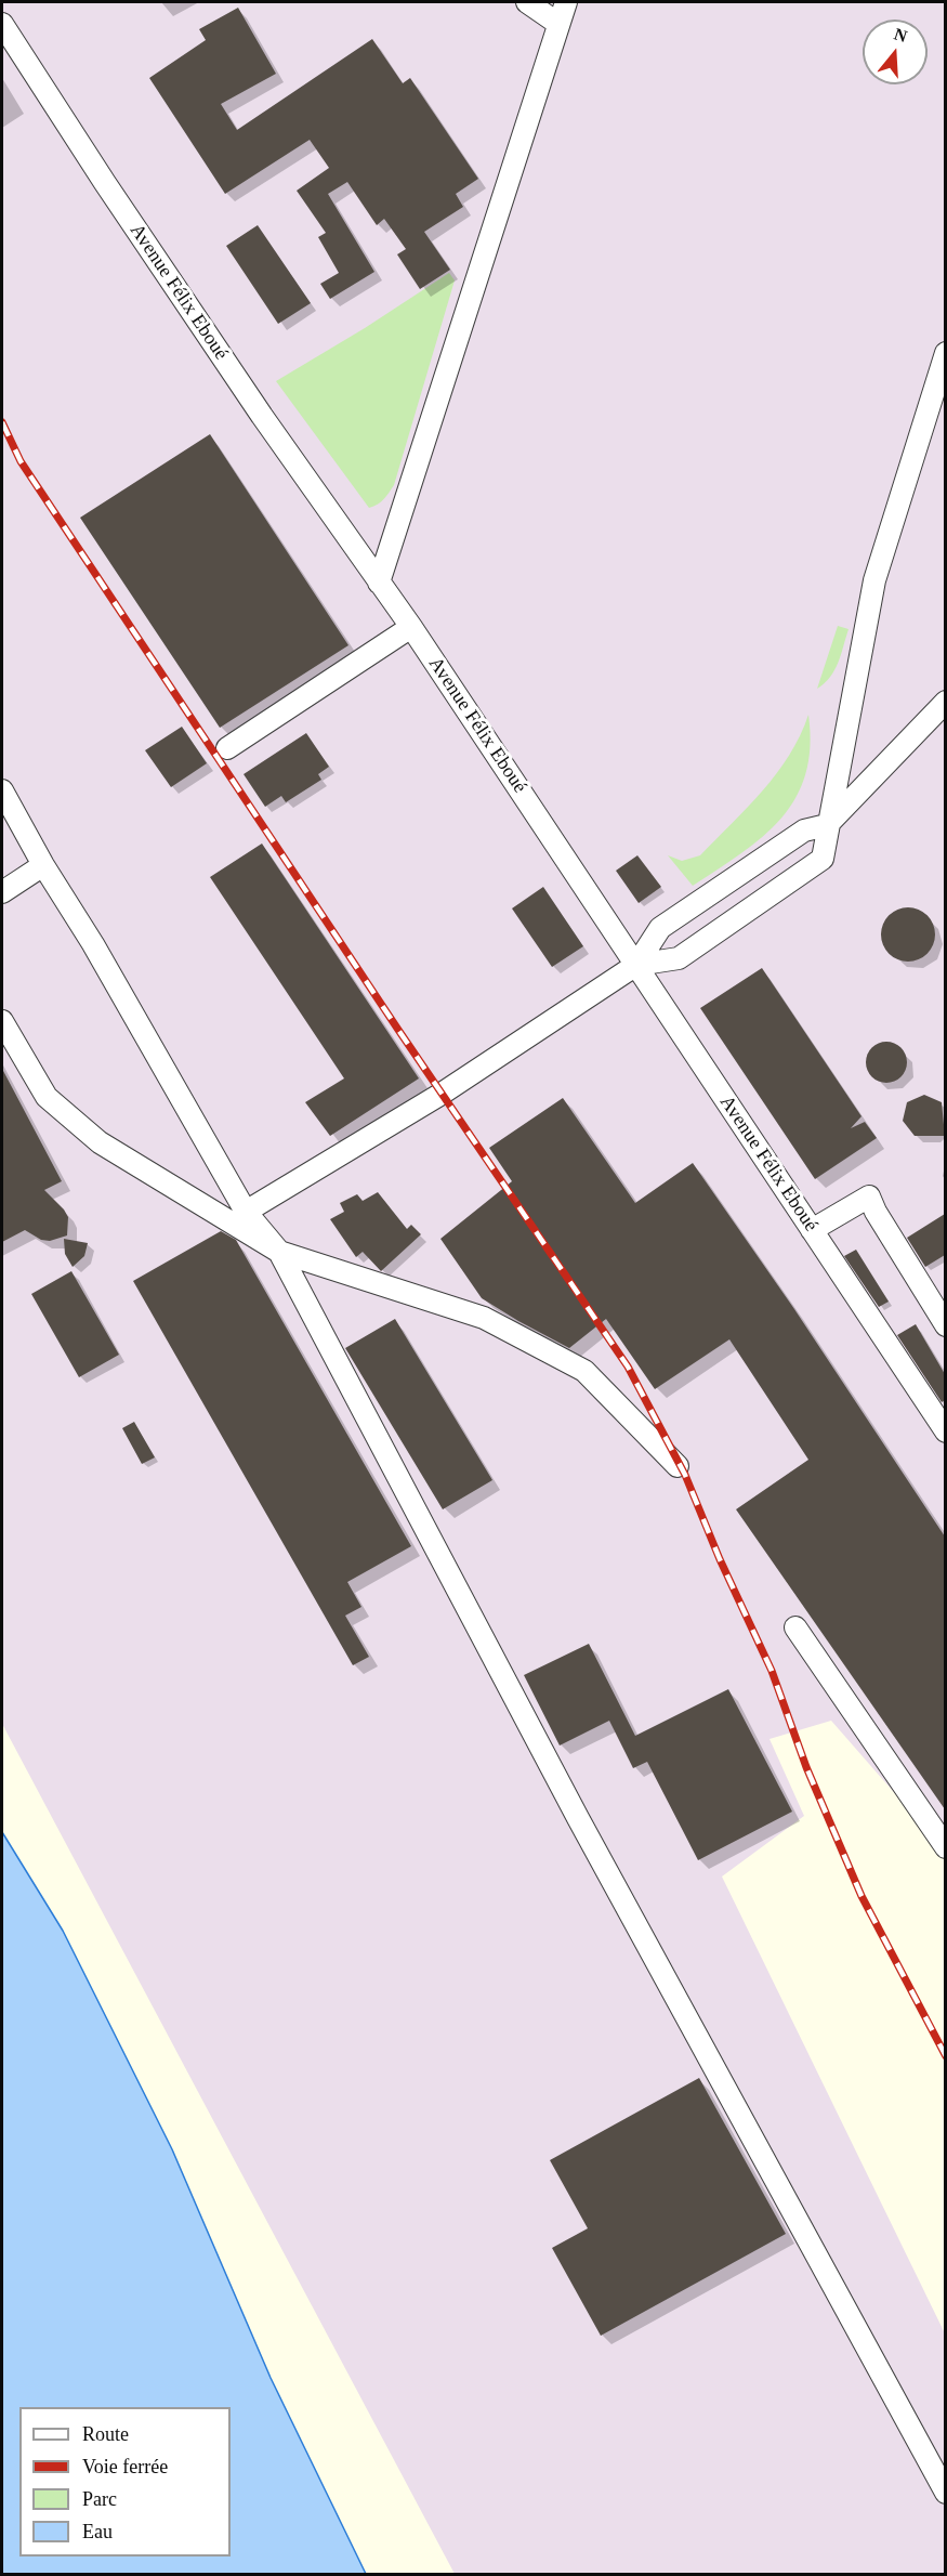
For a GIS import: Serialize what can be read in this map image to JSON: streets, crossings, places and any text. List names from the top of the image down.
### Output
{
  "streets": {
    "street": ["Avenue Félix Eboué"]
  },
  "legend": [
    "Route",
    "Voie ferrée",
    "Parc",
    "Eau"
  ],
  "north": "top"
}
